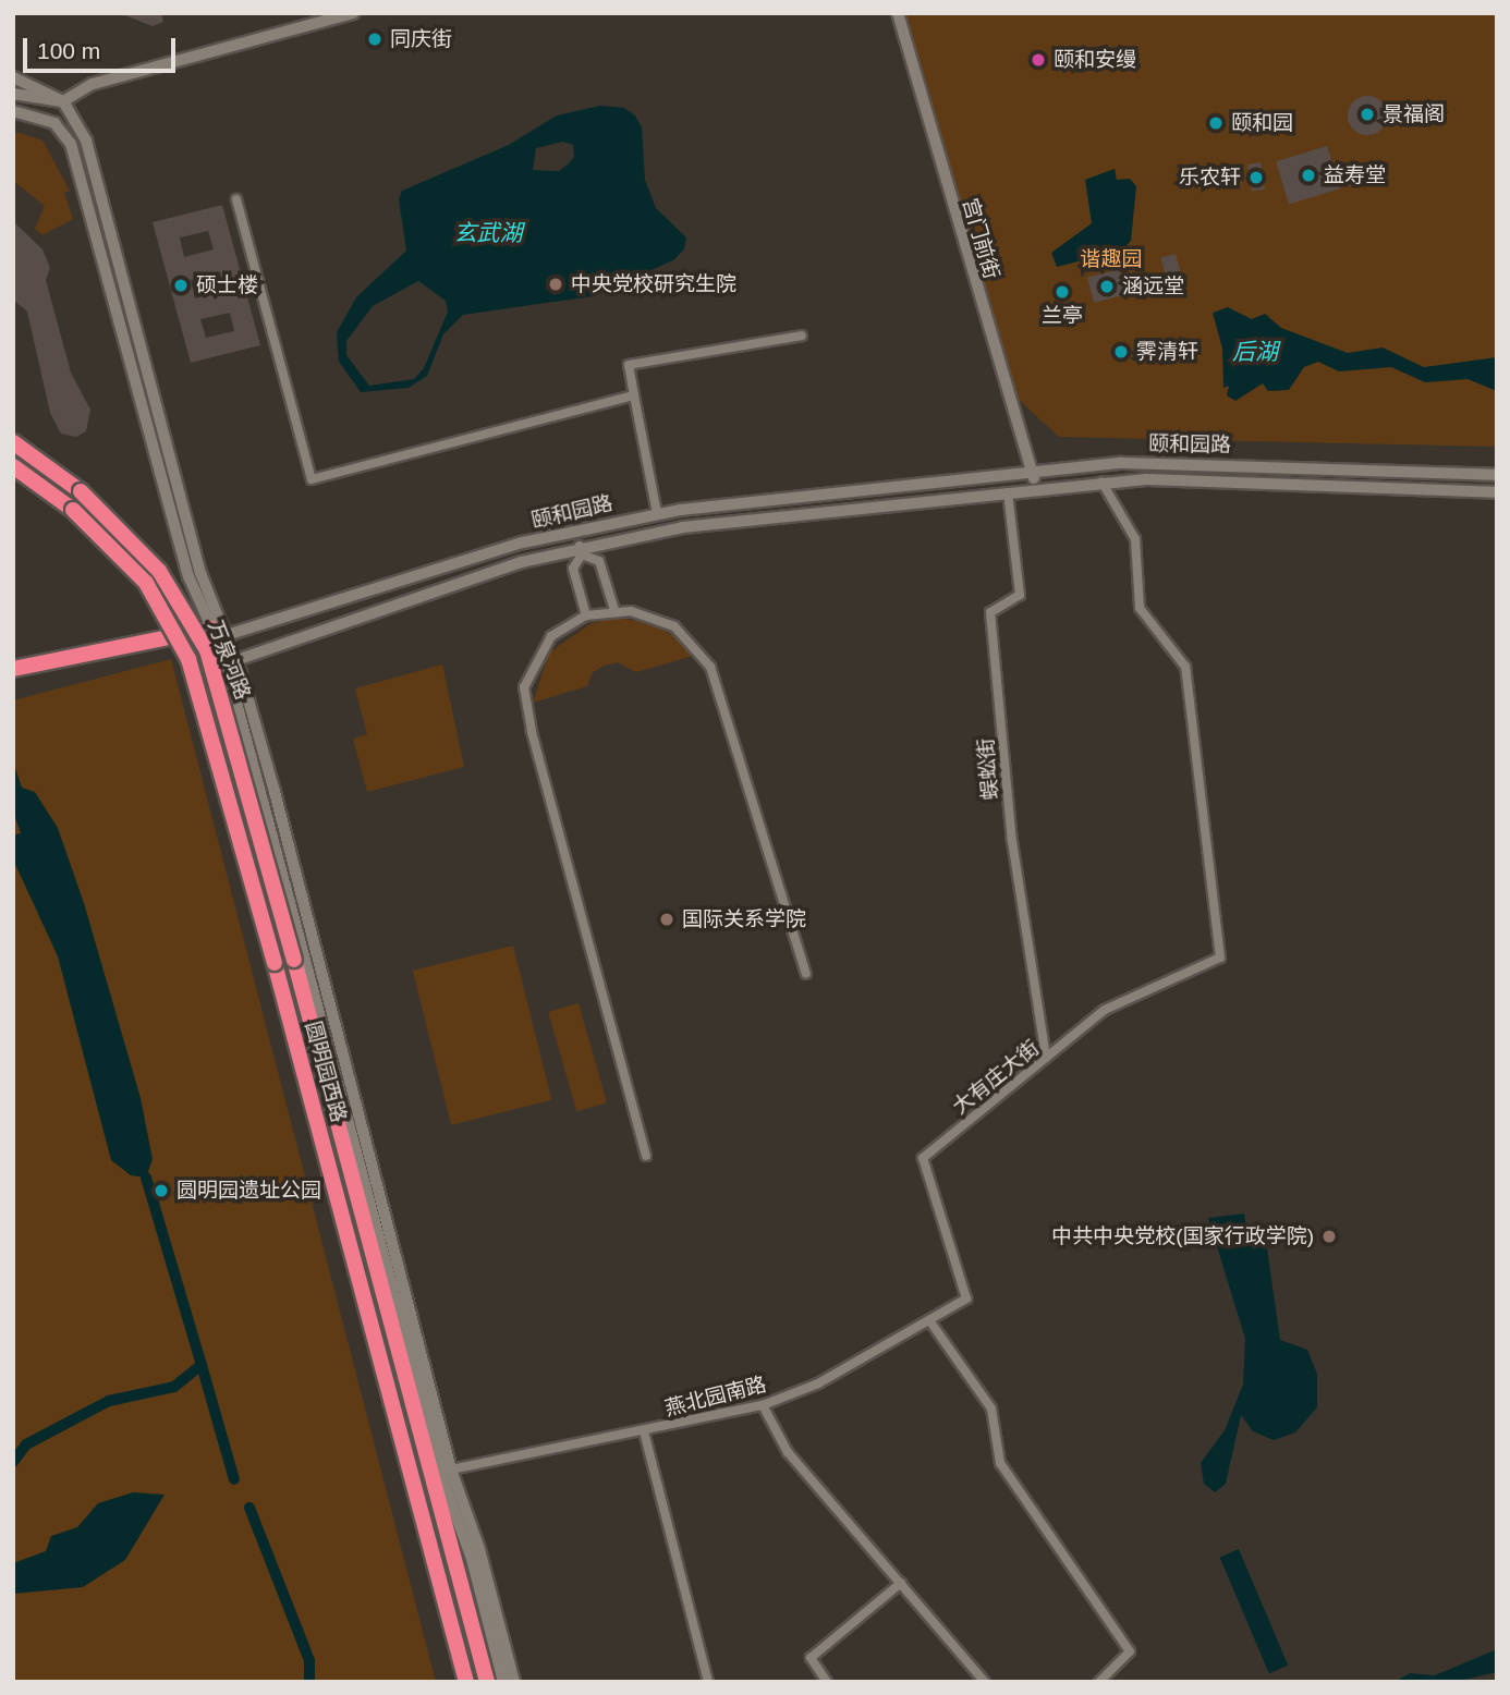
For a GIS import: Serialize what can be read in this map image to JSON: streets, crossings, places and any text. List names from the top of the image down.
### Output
{
  "streets": {
    "highway": ["万泉河路", "圆明园西路"],
    "main road": ["宫门前街", "颐和园路"],
    "street": ["蜈蚣街", "大有庄大街", "燕北园南路"]
  },
  "crossings": [
    ["宫门前街", "颐和园路"],
    ["颐和园路", "蜈蚣街"],
    ["颐和园路", "圆明园西路"],
    ["颐和园路", "大有庄大街"],
    ["万泉河路", "圆明园西路"],
    ["蜈蚣街", "大有庄大街"],
    ["圆明园西路", "燕北园南路"],
    ["大有庄大街", "燕北园南路"]
  ],
  "water": ["玄武湖", "后湖"],
  "parks": ["谐趣园"],
  "places": [
    "同庆街",
    "颐和安缦",
    "景福阁",
    "颐和园",
    "益寿堂",
    "乐农轩",
    "中央党校研究生院",
    "硕士楼",
    "涵远堂",
    "兰亭",
    "霁清轩",
    "国际关系学院",
    "圆明园遗址公园",
    "中共中央党校(国家行政学院)"
  ],
  "scale_bar": "100 m"
}
